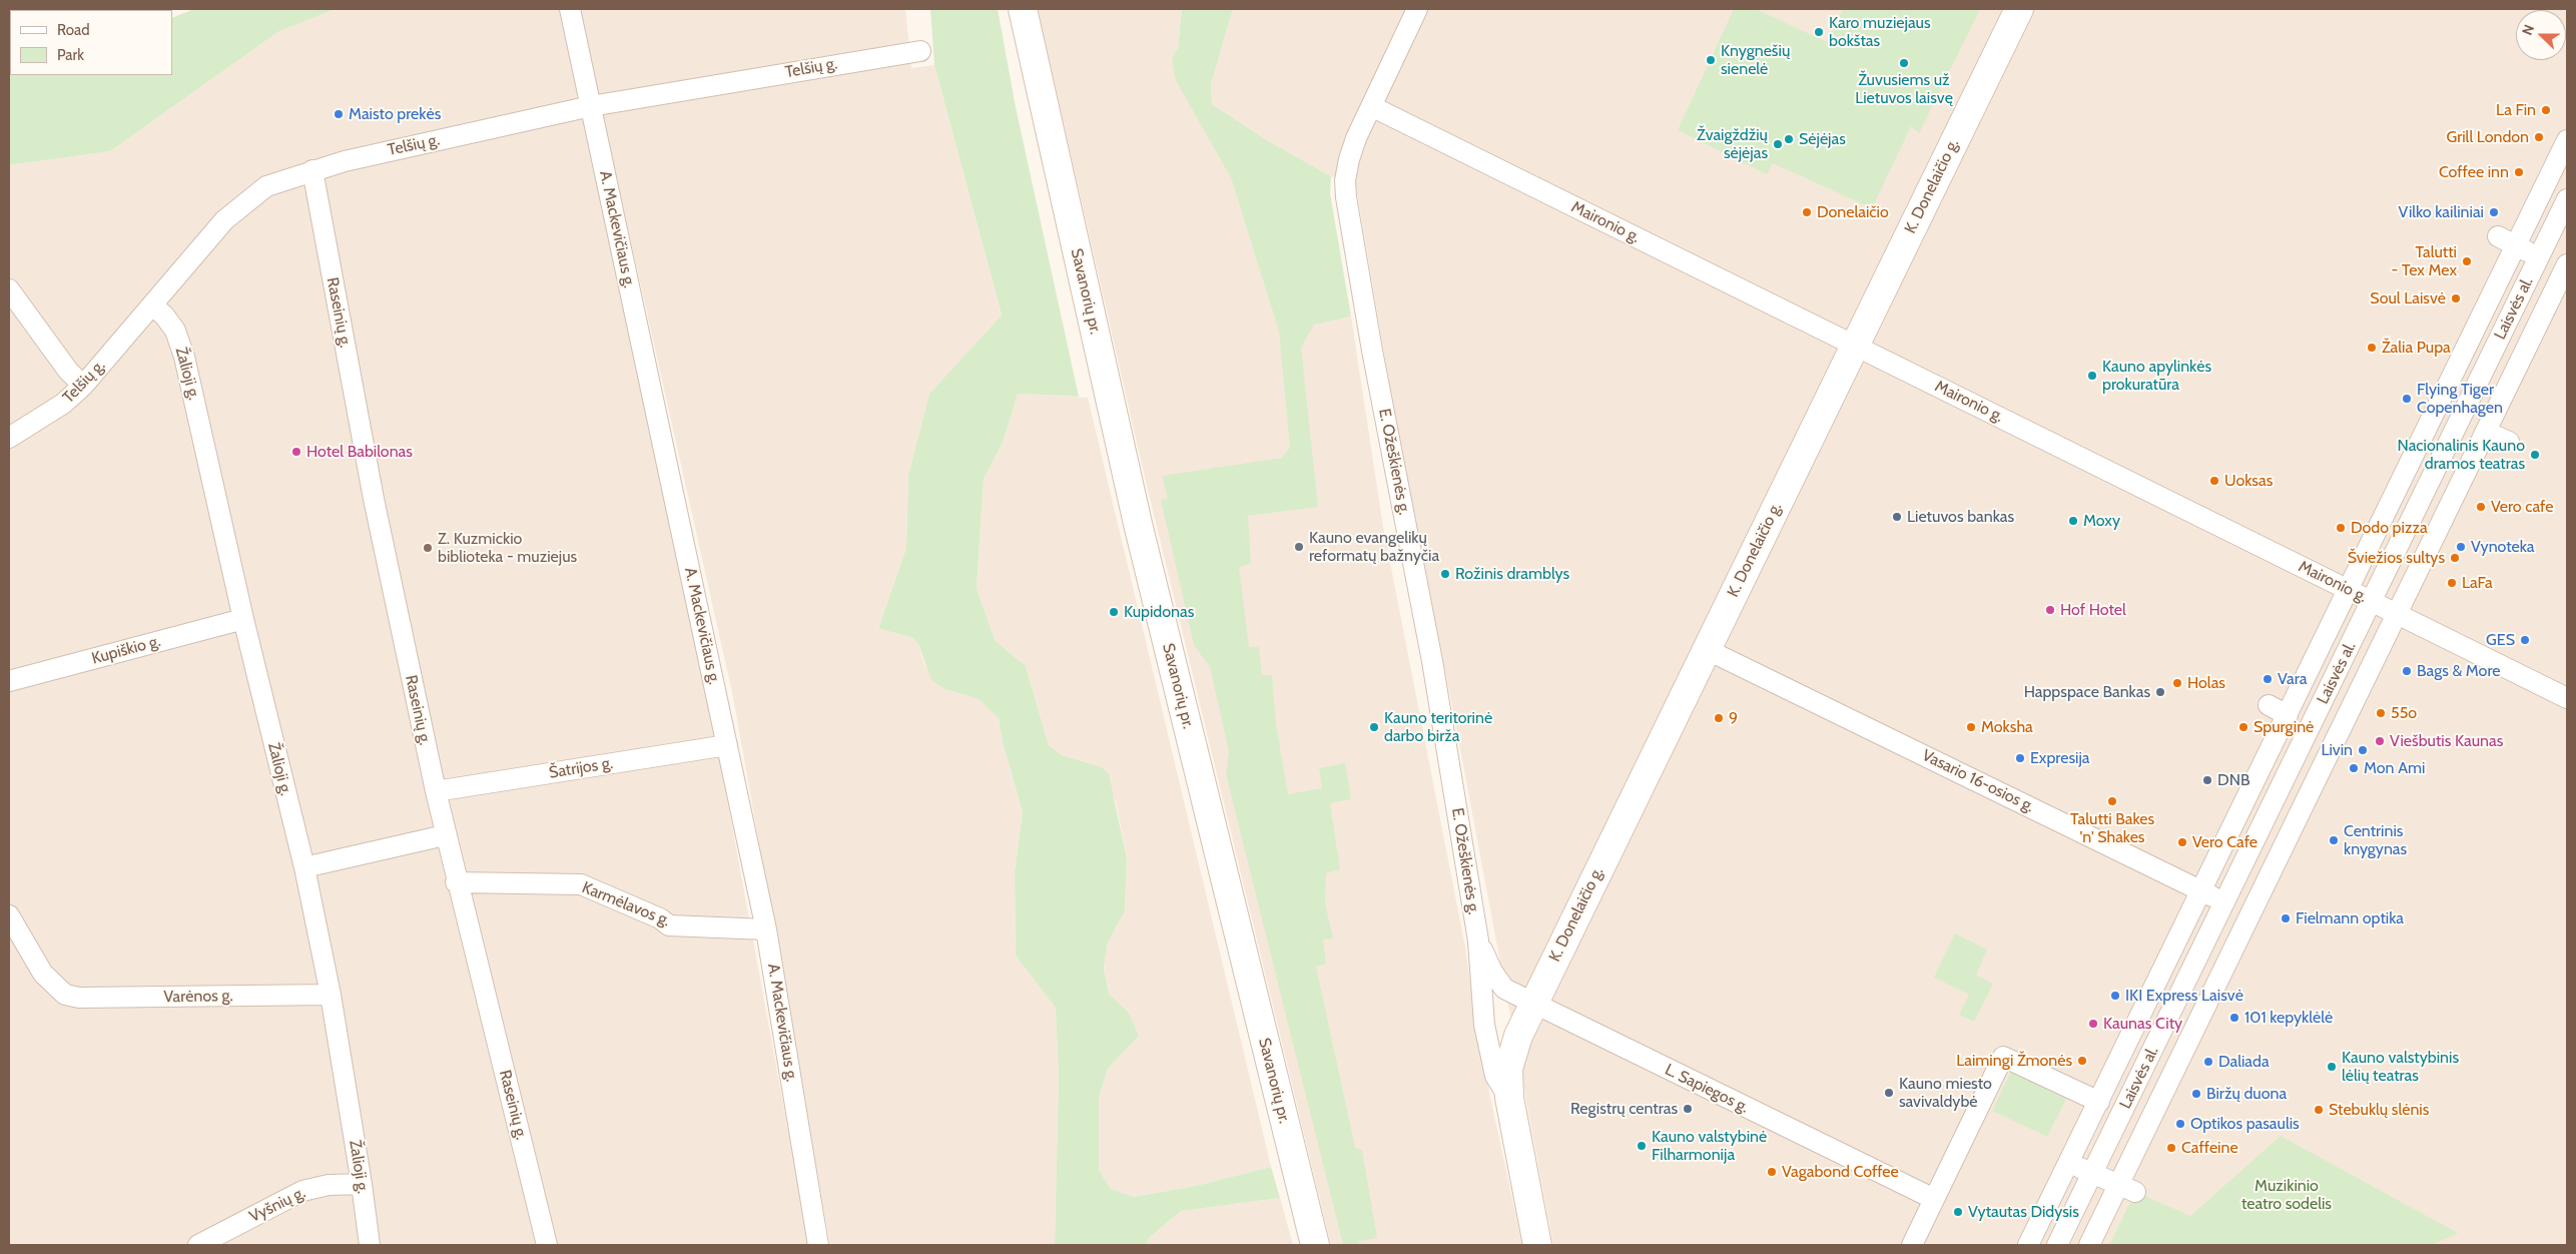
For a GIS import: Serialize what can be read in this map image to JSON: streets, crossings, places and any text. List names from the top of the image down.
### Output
{
  "streets": {
    "street": [
      "Telšių g.",
      "K. Donelaičio g.",
      "Maironio g.",
      "A. Mackevičiaus g.",
      "Savanorių pr.",
      "Laisvės al.",
      "Raseinių g.",
      "Žalioji g.",
      "E. Ožeškienės g.",
      "Kupiškio g.",
      "Šatrijos g.",
      "Vasario 16-osios g.",
      "Karmėlavos g.",
      "Varėnos g.",
      "L. Sapiegos g.",
      "Vyšnių g."
    ]
  },
  "crossings": [
    ["Telšių g.", "A. Mackevičiaus g."],
    ["Telšių g.", "Raseinių g."],
    ["Telšių g.", "Žalioji g."],
    ["K. Donelaičio g.", "Maironio g."],
    ["K. Donelaičio g.", "E. Ožeškienės g."],
    ["K. Donelaičio g.", "Vasario 16-osios g."],
    ["K. Donelaičio g.", "L. Sapiegos g."],
    ["Maironio g.", "Laisvės al."],
    ["Maironio g.", "E. Ožeškienės g."],
    ["A. Mackevičiaus g.", "Šatrijos g."],
    ["A. Mackevičiaus g.", "Karmėlavos g."],
    ["Laisvės al.", "Vasario 16-osios g."],
    ["Laisvės al.", "L. Sapiegos g."],
    ["Raseinių g.", "Šatrijos g."],
    ["Raseinių g.", "Karmėlavos g."],
    ["Žalioji g.", "Kupiškio g."],
    ["Žalioji g.", "Varėnos g."],
    ["Žalioji g.", "Vyšnių g."],
    ["E. Ožeškienės g.", "L. Sapiegos g."]
  ],
  "parks": ["Muzikinio teatro sodelis"],
  "places": [
    "Karo muziejaus bokštas",
    "Knygnešių sienelė",
    "Žuvusiems už Lietuvos laisvę",
    "La Fin",
    "Maisto prekės",
    "Grill London",
    "Sėjėjas",
    "Žvaigždžių sėjėjas",
    "Coffee inn",
    "Donelaičio",
    "Vilko kailiniai",
    "Talutti - Tex Mex",
    "Soul Laisvė",
    "Žalia Pupa",
    "Kauno apylinkės prokuratūra",
    "Flying Tiger Copenhagen",
    "Hotel Babilonas",
    "Nacionalinis Kauno dramos teatras",
    "Uoksas",
    "Vero cafe",
    "Lietuvos bankas",
    "Moxy",
    "Dodo pizza",
    "Kauno evangelikų reformatų bažnyčia",
    "Vynoteka",
    "Z. Kuzmickio biblioteka - muziejus",
    "Šviežios sultys",
    "Rožinis dramblys",
    "LaFa",
    "Hof Hotel",
    "Kupidonas",
    "GES",
    "Bags & More",
    "Vara",
    "Holas",
    "Happspace Bankas",
    "55o",
    "9",
    "Kauno teritorinė darbo birža",
    "Moksha",
    "Spurginė",
    "Viešbutis Kaunas",
    "Livin",
    "Expresija",
    "Mon Ami",
    "DNB",
    "Talutti Bakes 'n' Shakes",
    "Centrinis knygynas",
    "Vero Cafe",
    "Fielmann optika",
    "IKI Express Laisvė",
    "101 kepyklėlė",
    "Kaunas City",
    "Laimingi Žmonės",
    "Daliada",
    "Kauno valstybinis lėlių teatras",
    "Kauno miesto savivaldybė",
    "Biržų duona",
    "Registrų centras",
    "Stebuklų slėnis",
    "Optikos pasaulis",
    "Kauno valstybinė Filharmonija",
    "Caffeine",
    "Vagabond Coffee",
    "Vytautas Didysis"
  ],
  "legend": ["Road", "Park"],
  "north": "left"
}
